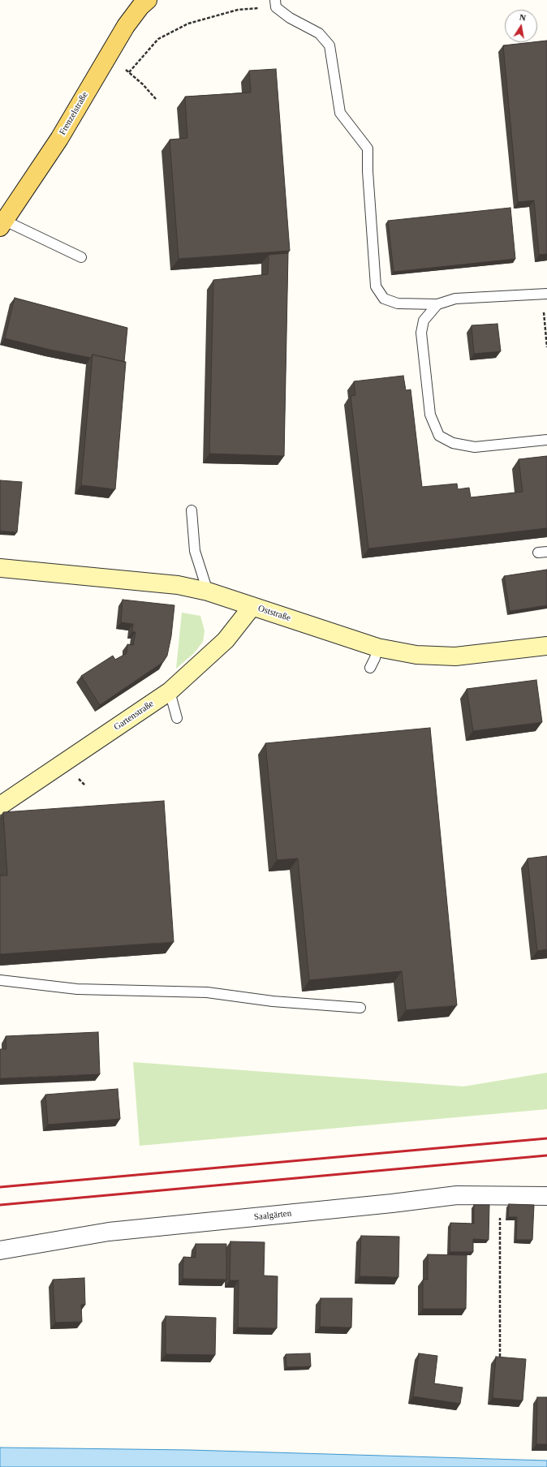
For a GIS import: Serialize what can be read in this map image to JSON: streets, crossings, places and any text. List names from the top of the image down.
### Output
{
  "streets": {
    "main road": ["Frenzelstraße", "Oststraße", "Gartenstraße"],
    "street": ["Saalgärten"]
  },
  "crossings": [
    ["Oststraße", "Gartenstraße"]
  ],
  "north": "top"
}
